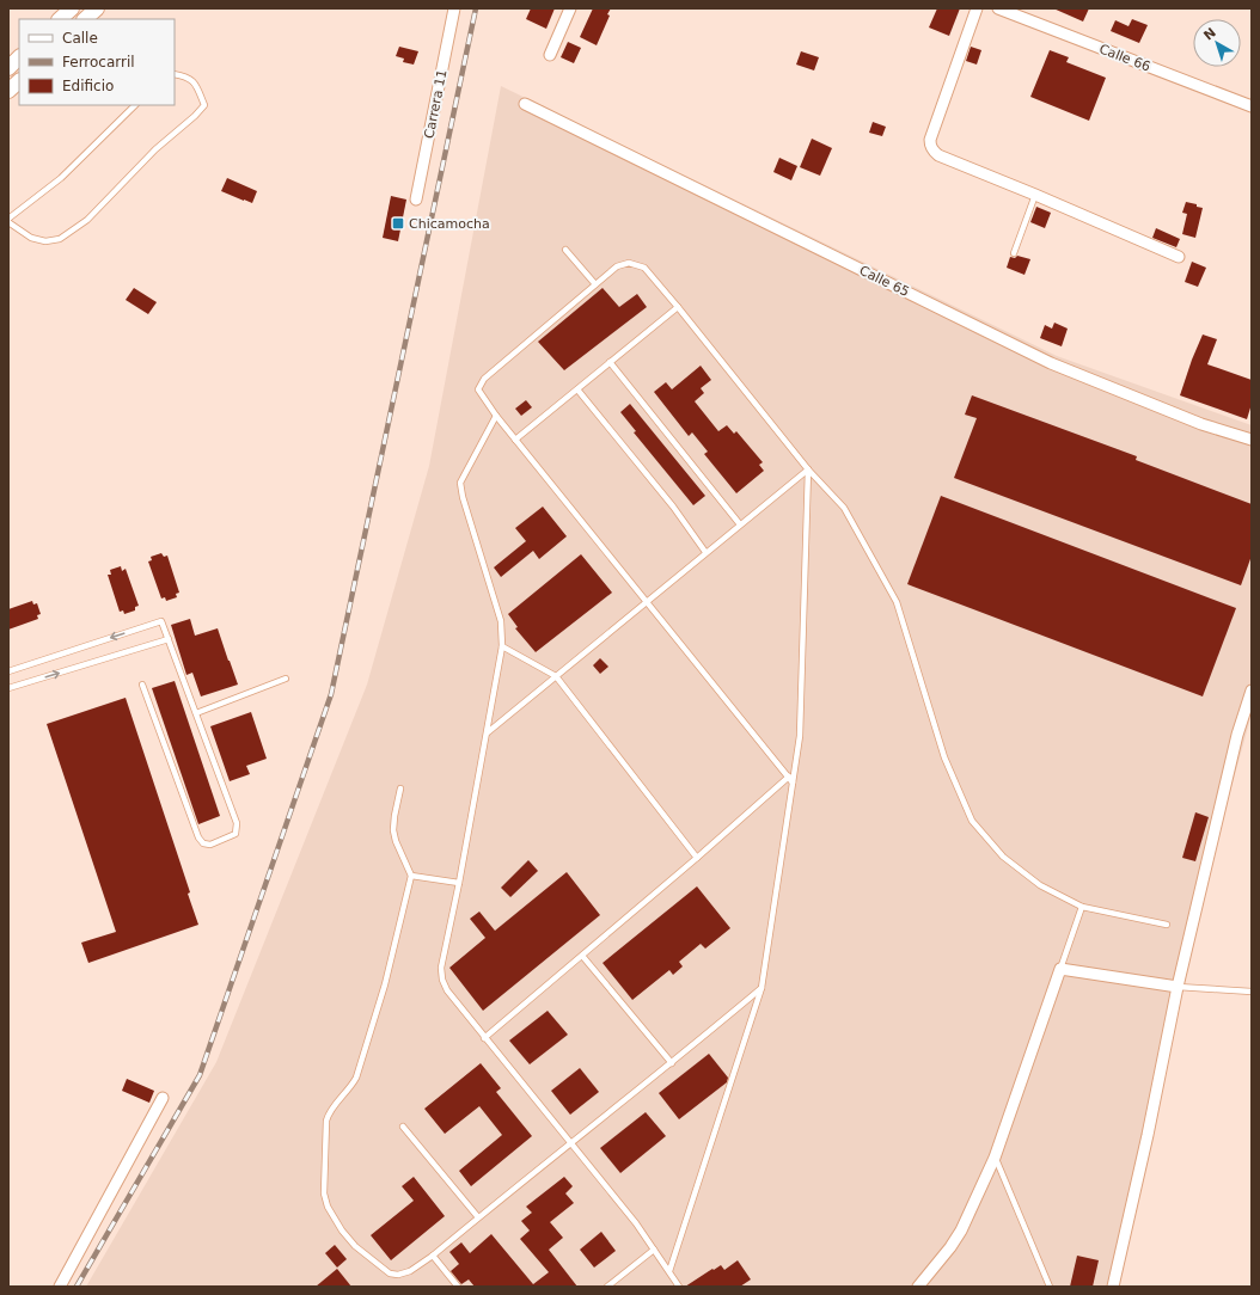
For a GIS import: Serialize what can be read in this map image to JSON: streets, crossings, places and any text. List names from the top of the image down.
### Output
{
  "streets": {
    "street": ["Calle 66", "Carrera 11", "Calle 65"]
  },
  "places": {
    "transit": ["Chicamocha"]
  },
  "legend": ["Calle", "Ferrocarril", "Edificio"],
  "north": "top left"
}
